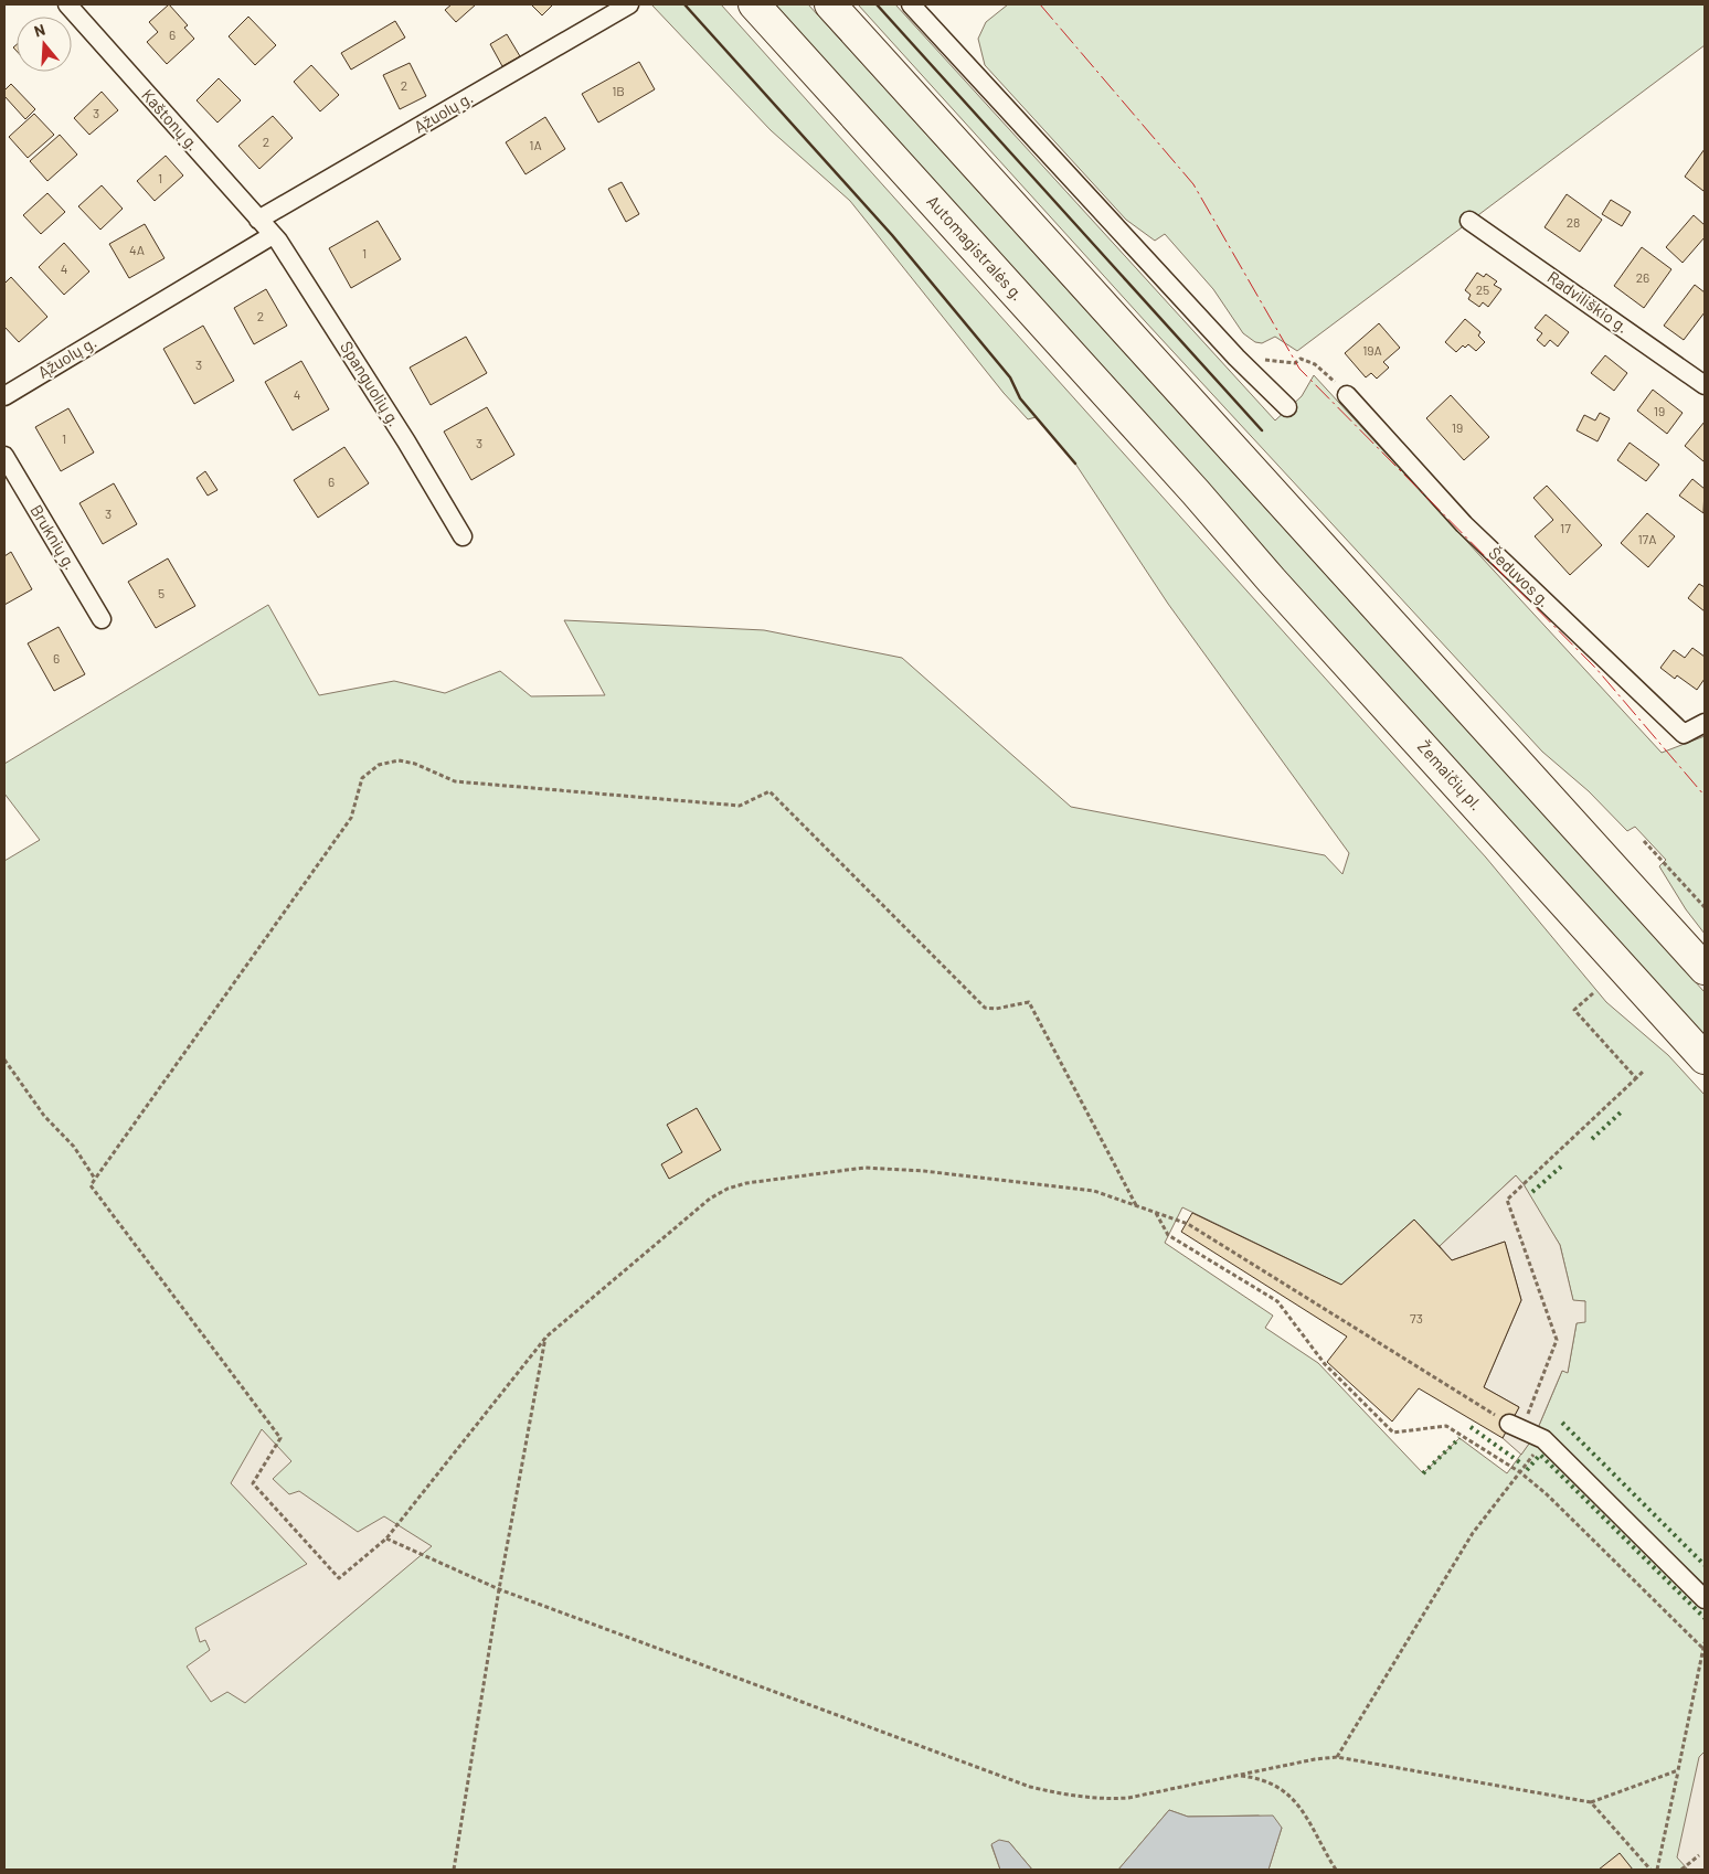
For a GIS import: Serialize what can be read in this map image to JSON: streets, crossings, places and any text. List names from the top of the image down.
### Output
{
  "streets": {
    "highway": ["Automagistralės g.", "Žemaičių pl."],
    "street": [
      "Ąžuolų g.",
      "Kaštonų g.",
      "Radviliškio g.",
      "Spanguolių g.",
      "Bruknių g.",
      "Šeduvos g."
    ]
  },
  "crossings": [
    ["Ąžuolų g.", "Kaštonų g."],
    ["Ąžuolų g.", "Spanguolių g."],
    ["Kaštonų g.", "Spanguolių g."],
    ["Automagistralės g.", "Žemaičių pl."]
  ],
  "house_numbers": [
    "6",
    "2",
    "1B",
    "3",
    "2",
    "1A",
    "1",
    "28",
    "4A",
    "1",
    "4",
    "26",
    "25",
    "2",
    "19A",
    "3",
    "4",
    "19",
    "19",
    "1",
    "3",
    "6",
    "3",
    "17",
    "17A",
    "5",
    "6",
    "73"
  ],
  "north": "top"
}
